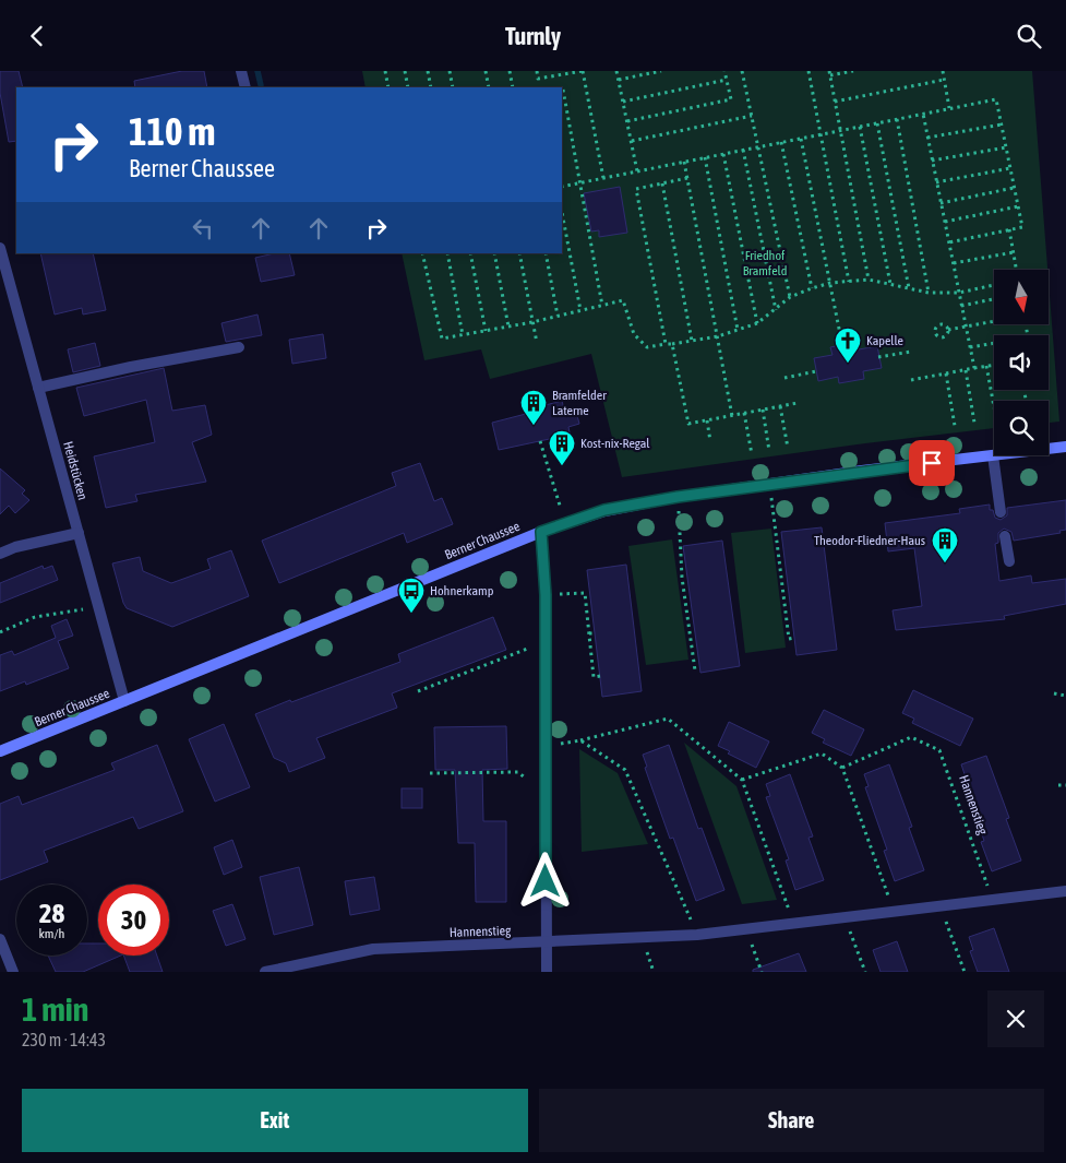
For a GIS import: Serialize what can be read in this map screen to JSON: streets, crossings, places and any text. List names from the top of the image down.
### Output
{
  "streets": {
    "street": ["Heidstücken", "Berner Chaussee", "Hannenstieg"]
  },
  "crossings": [
    ["Heidstücken", "Berner Chaussee"]
  ],
  "parks": ["Friedhof Bramfeld"],
  "places": {
    "church": ["Kapelle"],
    "building": ["Bramfelder Laterne", "Kost-nix-Regal", "Theodor-Fliedner-Haus"],
    "bus stop": ["Hohnerkamp"]
  },
  "north": "bottom",
  "page": {
    "header": "Turnly",
    "turn": ["110 m", "Berner Chaussee"],
    "speed": "28 km/h",
    "limit": "30",
    "heading": ["1 min", "230 m · 14:43"],
    "buttons": ["Exit", "Share"]
  }
}
